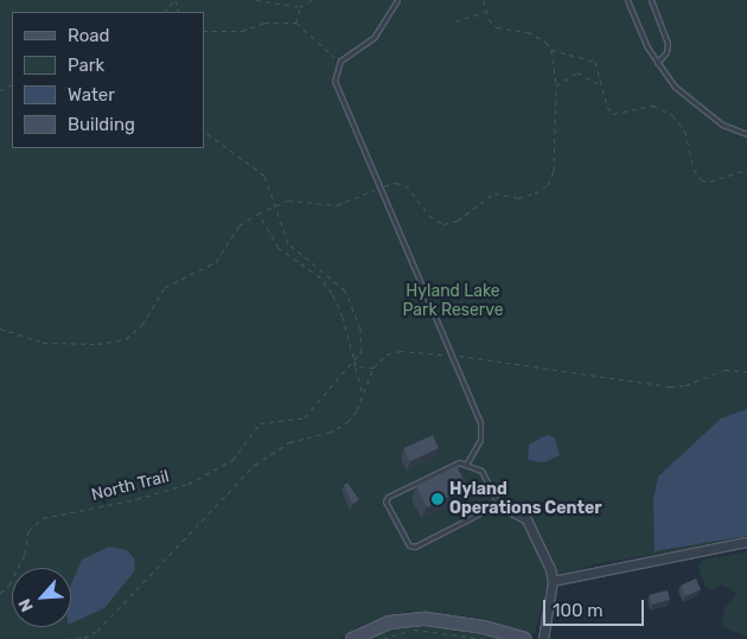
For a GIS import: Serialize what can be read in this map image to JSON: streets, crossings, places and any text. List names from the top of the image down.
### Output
{
  "streets": {
    "path": ["North Trail"]
  },
  "parks": ["Hyland Lake Park Reserve"],
  "places": ["Hyland Operations Center"],
  "legend": [
    "Road",
    "Park",
    "Water",
    "Building"
  ],
  "scale_bar": "100 m",
  "north": "bottom left"
}
